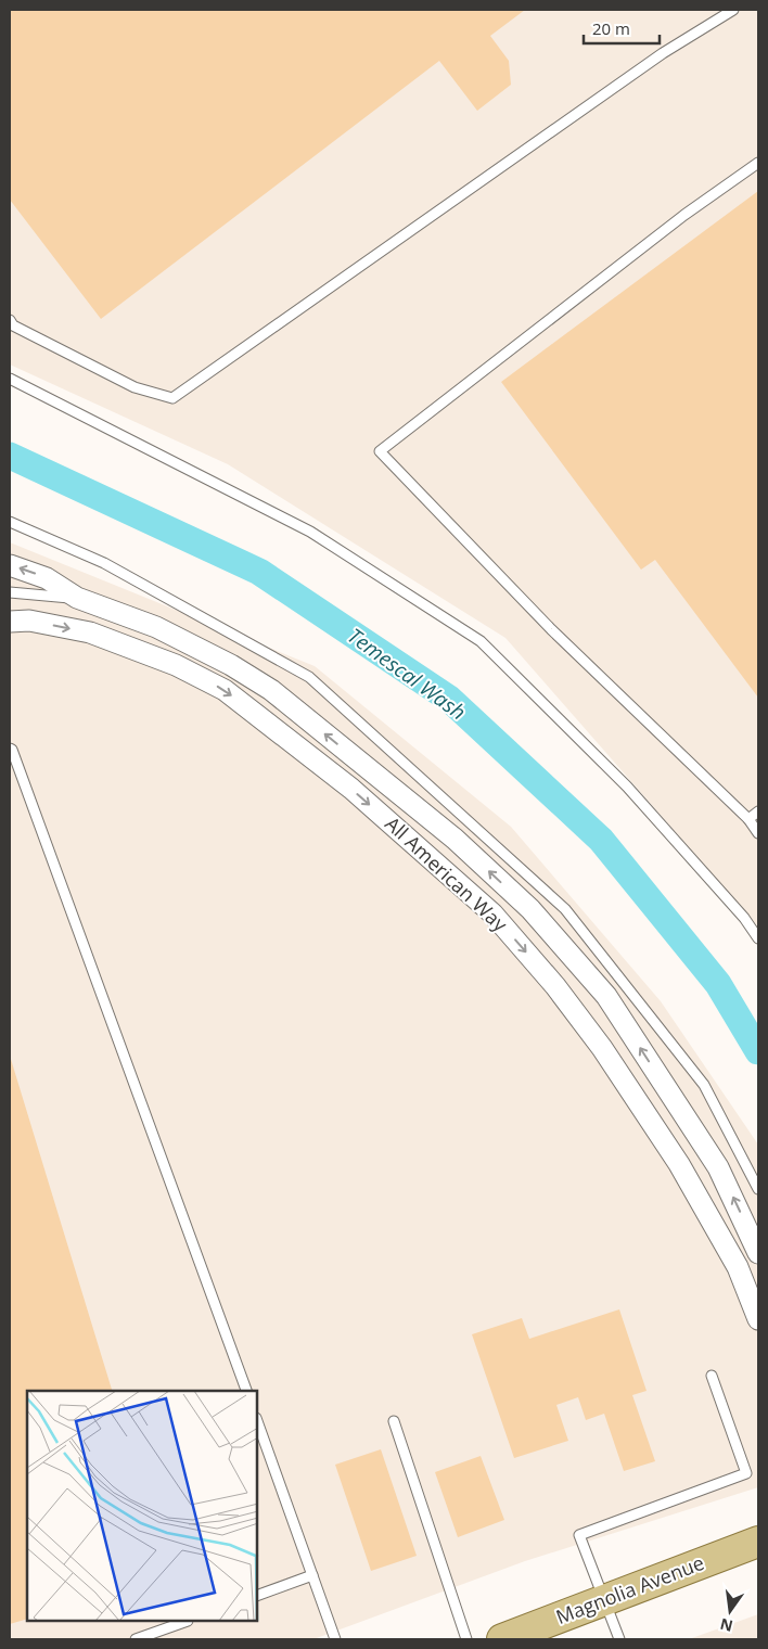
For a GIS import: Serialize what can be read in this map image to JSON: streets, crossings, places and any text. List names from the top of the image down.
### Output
{
  "streets": {
    "main road": ["Magnolia Avenue"],
    "street": ["All American Way"]
  },
  "water": ["Temescal Wash"],
  "scale_bar": "20 m",
  "north": "bottom"
}
